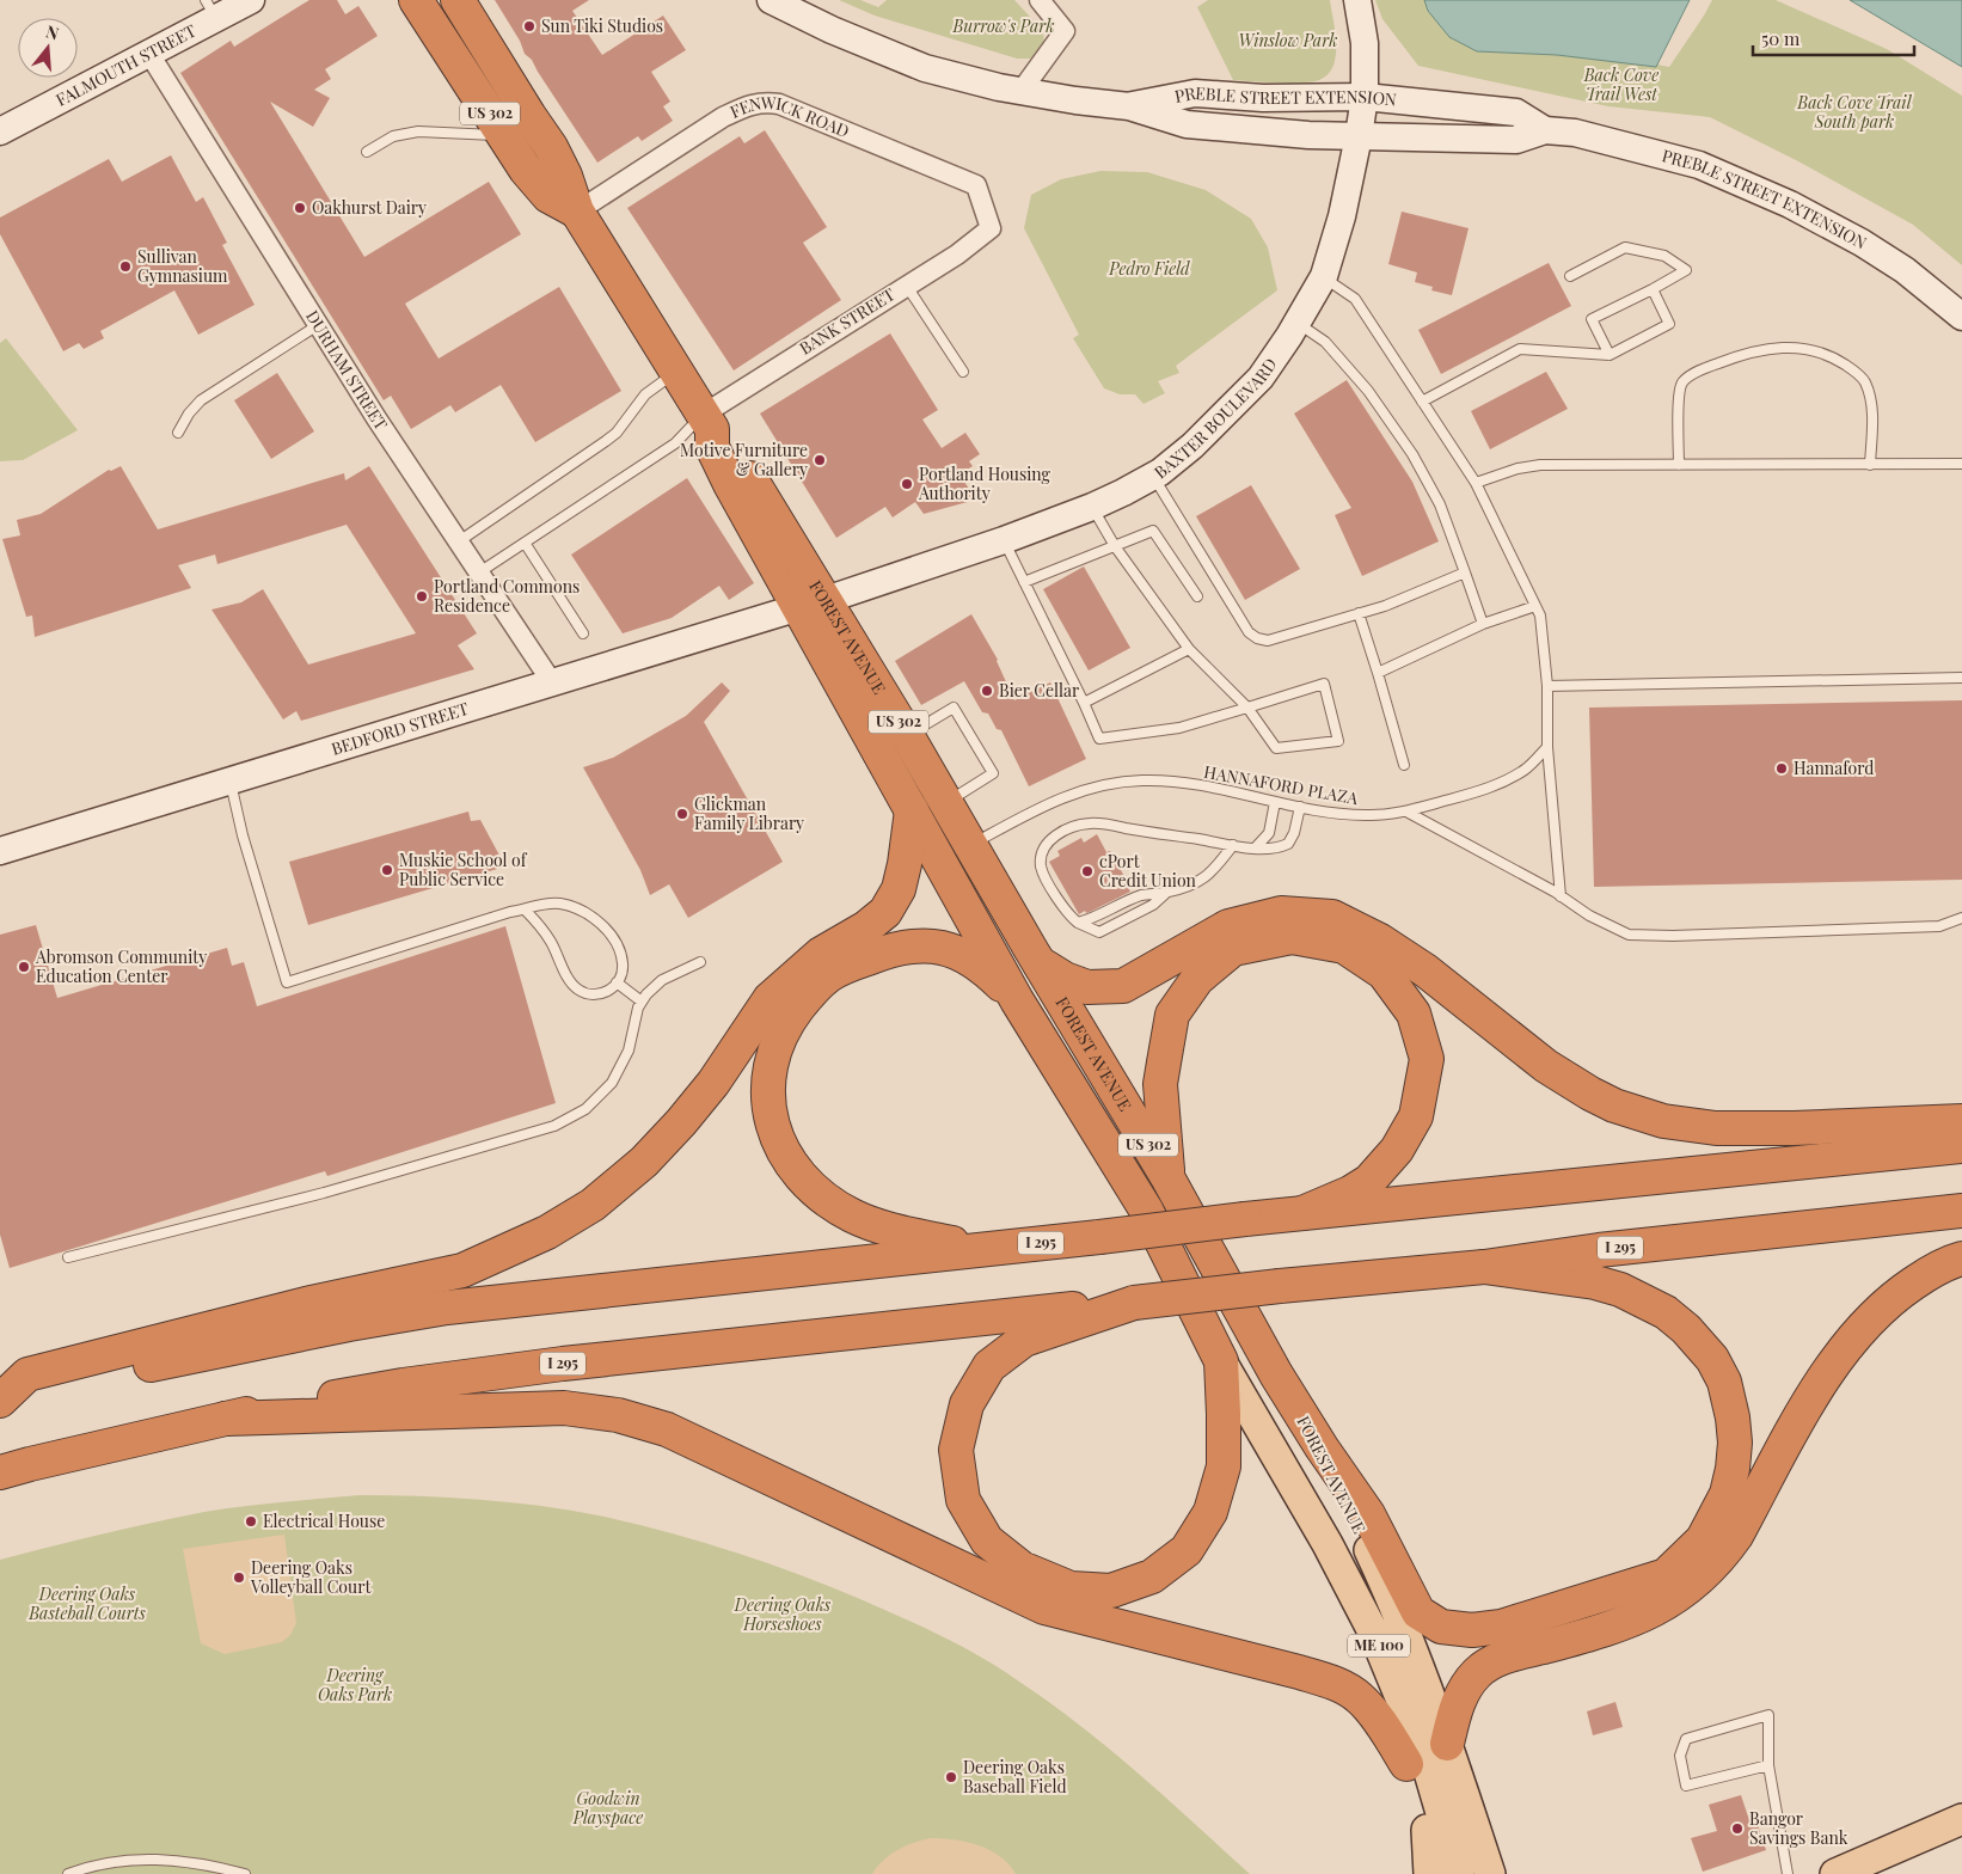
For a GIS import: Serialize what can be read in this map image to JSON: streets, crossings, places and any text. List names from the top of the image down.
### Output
{
  "streets": {
    "highway": ["US 302", "FOREST AVENUE", "I 295"],
    "main road": [
      "FALMOUTH STREET",
      "PREBLE STREET EXTENSION",
      "BAXTER BOULEVARD",
      "BEDFORD STREET",
      "ME 100"
    ],
    "street": ["FENWICK ROAD", "BANK STREET", "DURHAM STREET"],
    "lane": ["HANNAFORD PLAZA"]
  },
  "crossings": [
    ["FALMOUTH STREET", "DURHAM STREET"],
    ["PREBLE STREET EXTENSION", "BAXTER BOULEVARD"],
    ["US 302", "FENWICK ROAD"],
    ["US 302", "FOREST AVENUE"],
    ["FENWICK ROAD", "BANK STREET"],
    ["FENWICK ROAD", "FOREST AVENUE"],
    ["BANK STREET", "FOREST AVENUE"],
    ["DURHAM STREET", "BEDFORD STREET"],
    ["BAXTER BOULEVARD", "FOREST AVENUE"],
    ["BAXTER BOULEVARD", "BEDFORD STREET"],
    ["FOREST AVENUE", "BEDFORD STREET"],
    ["FOREST AVENUE", "HANNAFORD PLAZA"]
  ],
  "parks": [
    "Burrow's Park",
    "Winslow Park",
    "Back Cove Trail West",
    "Back Cove Trail South park",
    "Pedro Field",
    "Deering Oaks Basteball Courts",
    "Deering Oaks Horseshoes",
    "Deering Oaks Park",
    "Goodwin Playspace"
  ],
  "places": [
    "Sun Tiki Studios",
    "Oakhurst Dairy",
    "Sullivan Gymnasium",
    "Motive Furniture & Gallery",
    "Portland Housing Authority",
    "Portland Commons Residence",
    "Bier Cellar",
    "Hannaford",
    "Glickman Family Library",
    "Muskie School of Public Service",
    "cPort Credit Union",
    "Abromson Community Education Center",
    "Electrical House",
    "Deering Oaks Volleyball Court",
    "Deering Oaks Baseball Field",
    "Bangor Savings Bank"
  ],
  "scale_bar": "50 m",
  "north": "top"
}
